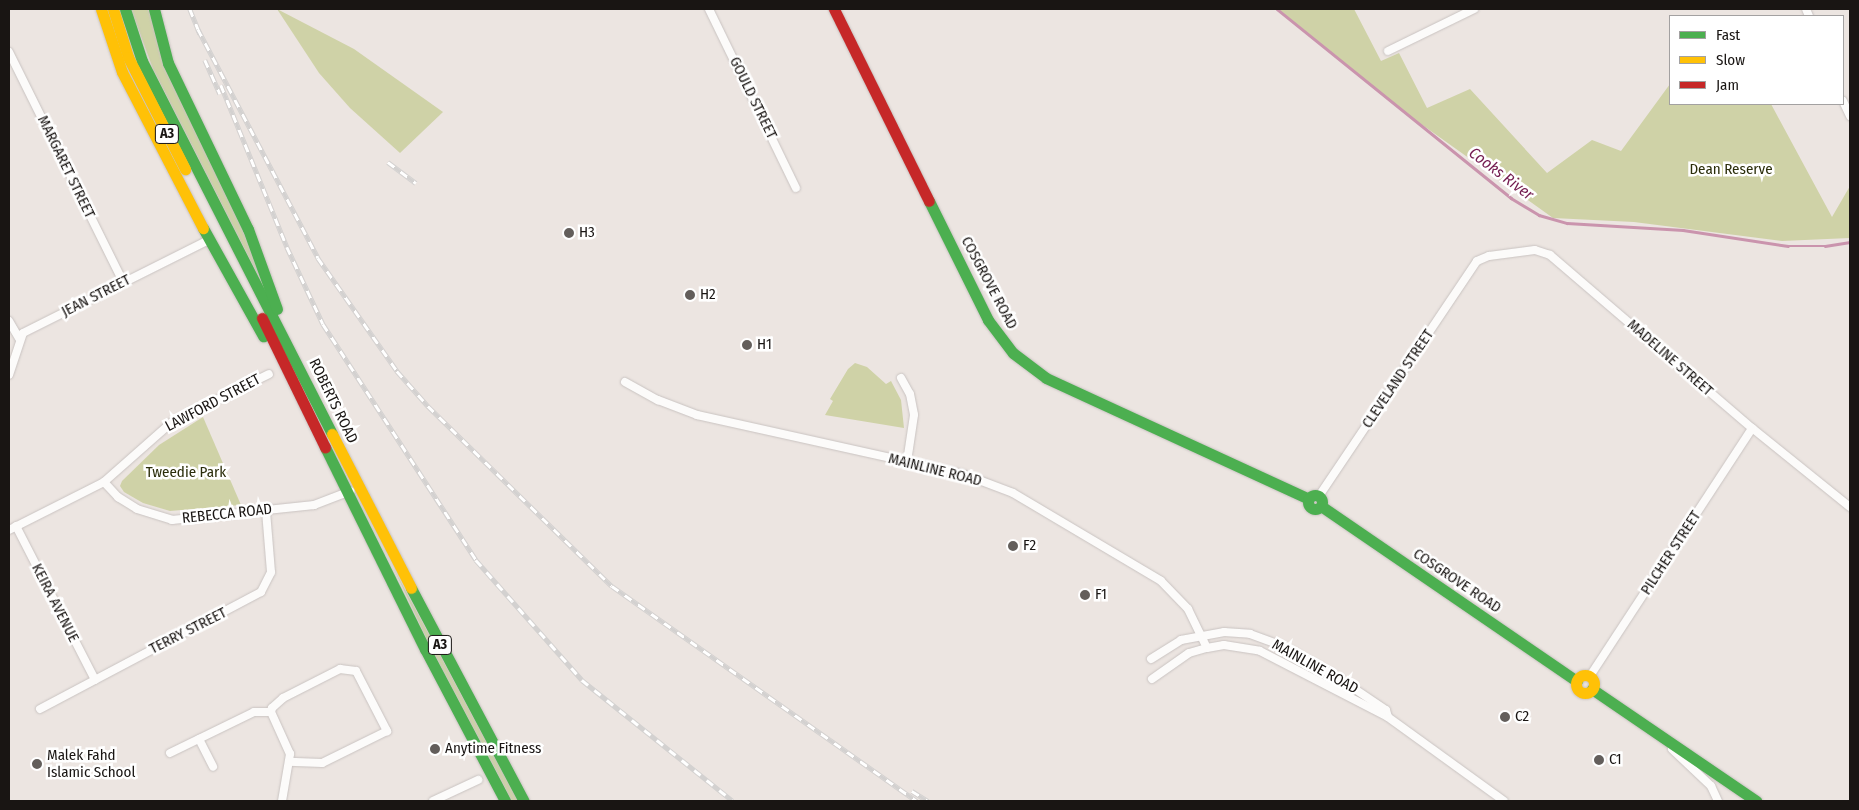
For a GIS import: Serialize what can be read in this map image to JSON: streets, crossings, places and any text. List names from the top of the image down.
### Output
{
  "streets": {
    "main road": ["A3", "COSGROVE ROAD", "ROBERTS ROAD"],
    "street": [
      "GOULD STREET",
      "MARGARET STREET",
      "JEAN STREET",
      "MADELINE STREET",
      "CLEVELAND STREET",
      "LAWFORD STREET",
      "MAINLINE ROAD",
      "REBECCA ROAD",
      "PILCHER STREET",
      "KEIRA AVENUE",
      "TERRY STREET"
    ]
  },
  "crossings": [
    ["MARGARET STREET", "JEAN STREET"],
    ["COSGROVE ROAD", "CLEVELAND STREET"],
    ["COSGROVE ROAD", "PILCHER STREET"],
    ["MADELINE STREET", "CLEVELAND STREET"],
    ["MADELINE STREET", "PILCHER STREET"],
    ["ROBERTS ROAD", "REBECCA ROAD"],
    ["LAWFORD STREET", "REBECCA ROAD"],
    ["LAWFORD STREET", "KEIRA AVENUE"],
    ["REBECCA ROAD", "TERRY STREET"],
    ["KEIRA AVENUE", "TERRY STREET"]
  ],
  "water": ["Cooks River"],
  "parks": ["Dean Reserve", "Tweedie Park"],
  "places": [
    "H3",
    "H2",
    "H1",
    "F2",
    "F1",
    "C2",
    "Anytime Fitness",
    "C1",
    "Malek Fahd Islamic School"
  ],
  "legend": ["Fast", "Slow", "Jam"]
}
